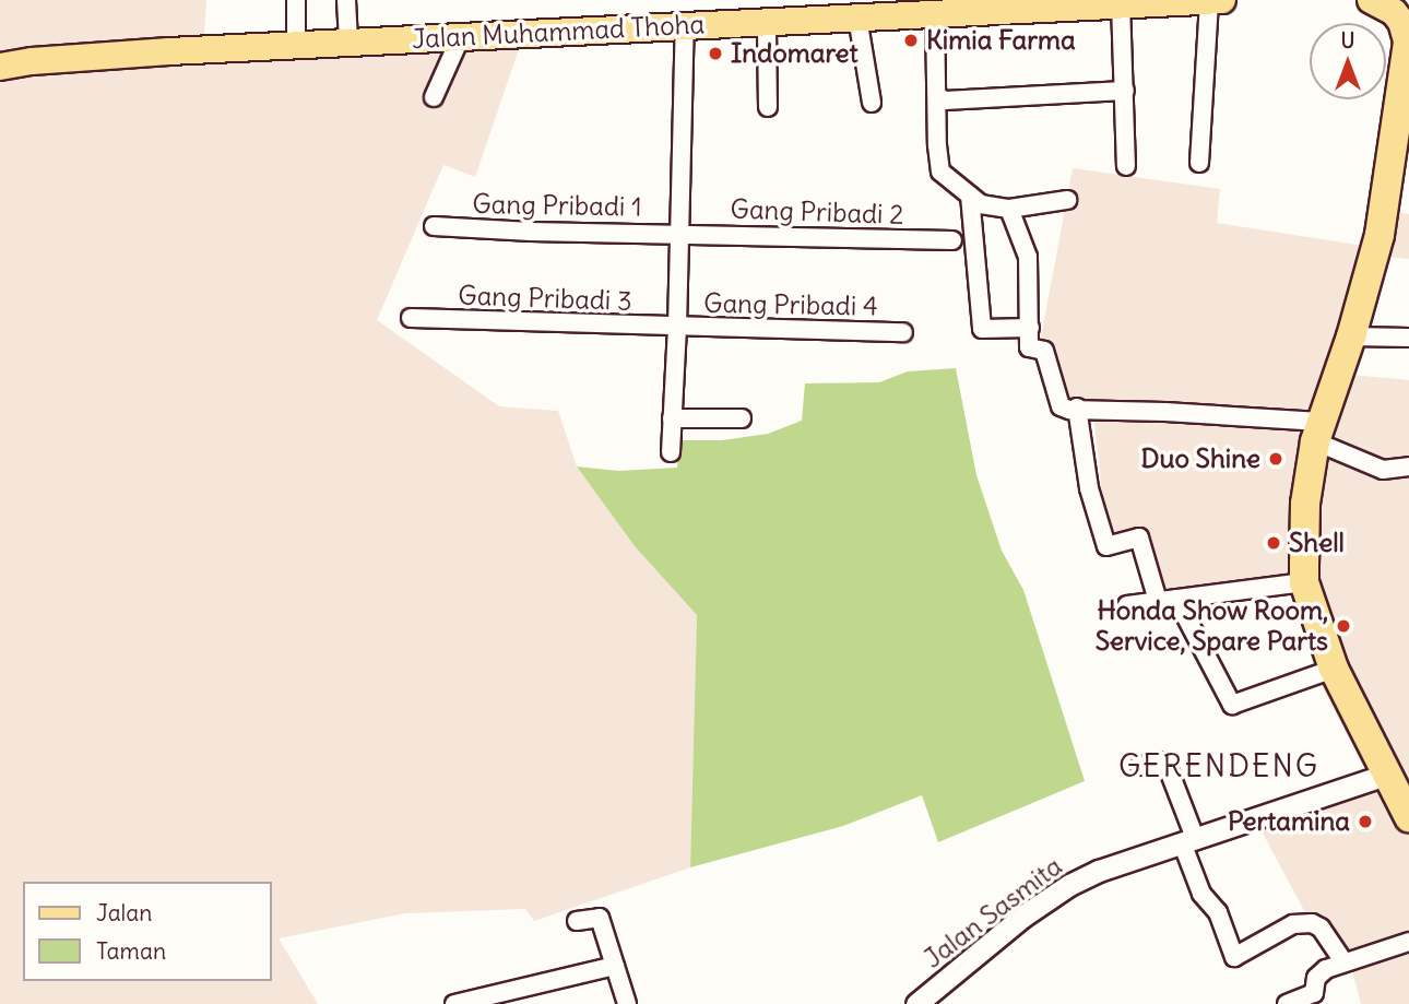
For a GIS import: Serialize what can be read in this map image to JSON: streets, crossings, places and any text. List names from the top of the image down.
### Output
{
  "streets": {
    "main road": ["Jalan Muhammad Thoha"],
    "street": [
      "Gang Pribadi 1",
      "Gang Pribadi 2",
      "Gang Pribadi 3",
      "Gang Pribadi 4",
      "Jalan Sasmita"
    ]
  },
  "crossings": [
    ["Gang Pribadi 1", "Gang Pribadi 2"],
    ["Gang Pribadi 3", "Gang Pribadi 4"]
  ],
  "districts": ["GERENDENG"],
  "places": [
    "Kimia Farma",
    "Indomaret",
    "Duo Shine",
    "Shell",
    "Honda Show Room, Service, Spare Parts",
    "Pertamina"
  ],
  "legend": ["Jalan", "Taman"],
  "north": "top"
}
